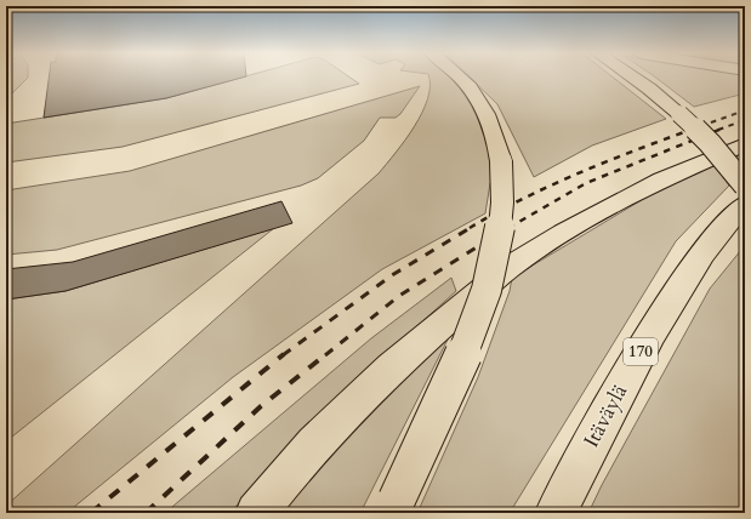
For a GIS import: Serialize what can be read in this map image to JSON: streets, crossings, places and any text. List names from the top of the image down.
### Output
{
  "streets": {
    "highway": ["170", "Itäväylä"]
  }
}
